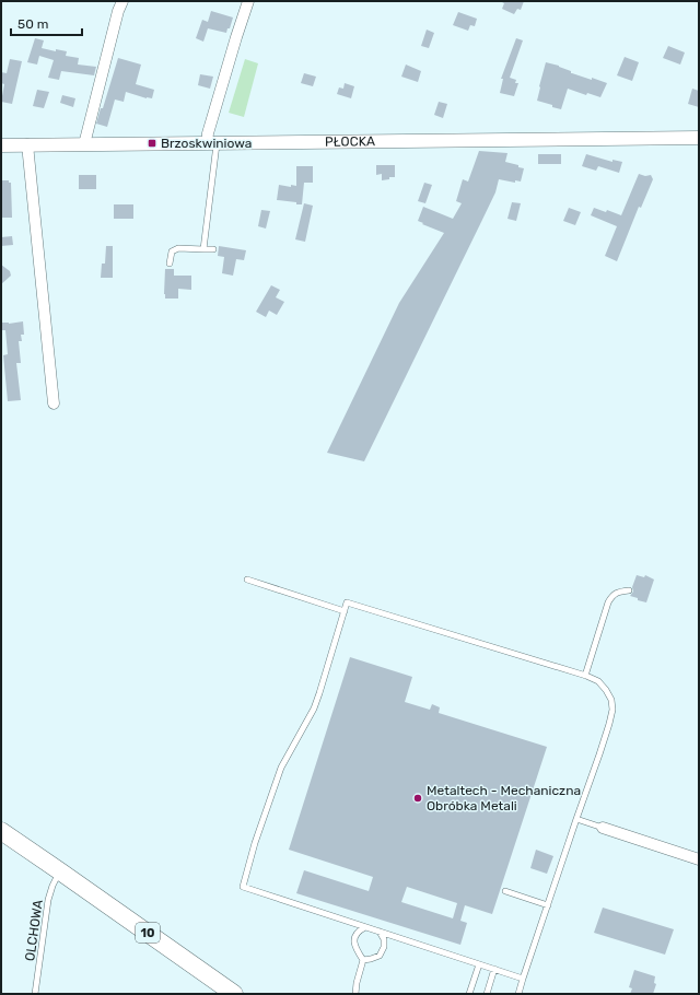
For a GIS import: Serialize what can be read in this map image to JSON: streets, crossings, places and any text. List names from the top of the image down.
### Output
{
  "streets": {
    "main road": ["10"],
    "street": ["PŁOCKA"],
    "lane": ["OLCHOWA"]
  },
  "crossings": [
    ["OLCHOWA", "10"]
  ],
  "places": {
    "transit": ["Brzoskwiniowa"],
    "other": ["Metaltech - Mechaniczna Obróbka Metali"]
  },
  "scale_bar": "50 m"
}
